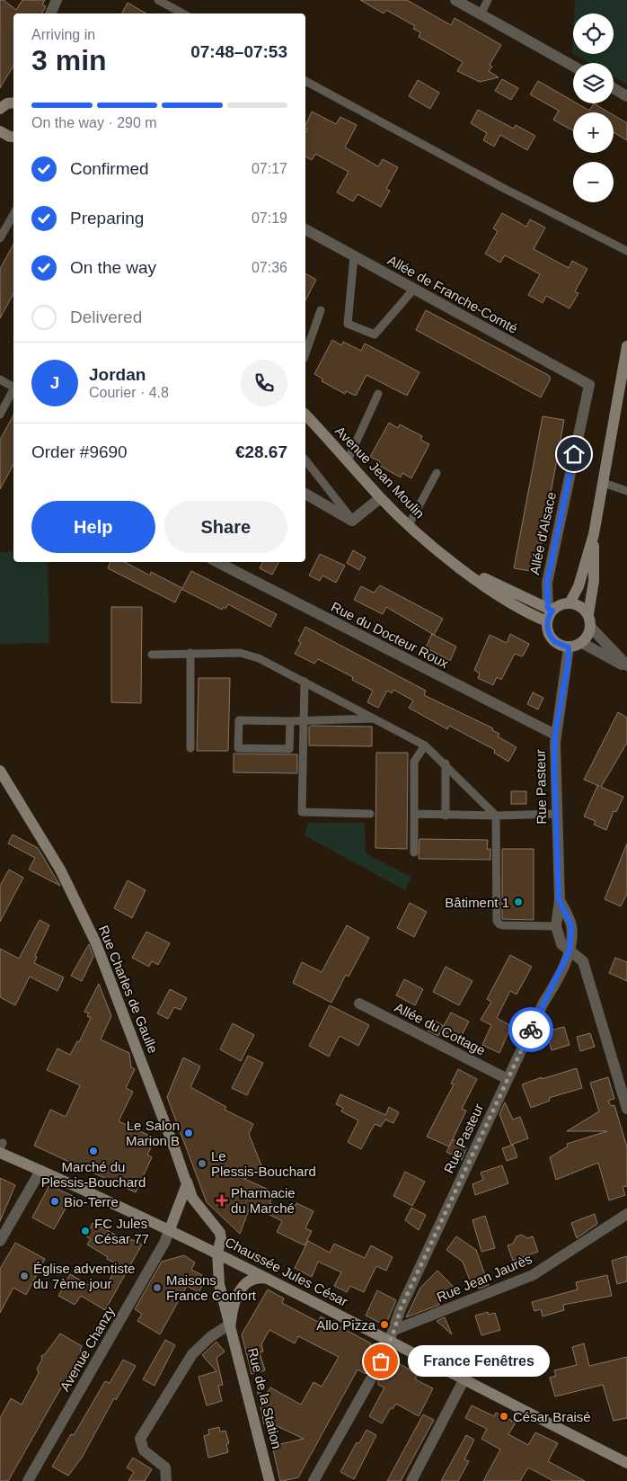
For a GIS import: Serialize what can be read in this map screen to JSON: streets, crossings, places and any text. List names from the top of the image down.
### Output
{
  "streets": {
    "street": [
      "Allée de Franche-Comté",
      "Avenue Jean Moulin",
      "Allée d'Alsace",
      "Rue du Docteur Roux",
      "Rue Pasteur",
      "Rue Charles de Gaulle",
      "Allée du Cottage",
      "Chaussée Jules César",
      "Rue Jean Jaurès",
      "Avenue Chanzy",
      "Rue de la Station"
    ]
  },
  "crossings": [
    ["Allée de Franche-Comté", "Allée d'Alsace"],
    ["Avenue Jean Moulin", "Allée d'Alsace"],
    ["Avenue Jean Moulin", "Rue Pasteur"],
    ["Allée d'Alsace", "Rue Pasteur"],
    ["Rue du Docteur Roux", "Rue Pasteur"],
    ["Rue Pasteur", "Allée du Cottage"],
    ["Rue Pasteur", "Chaussée Jules César"],
    ["Rue Pasteur", "Rue Jean Jaurès"],
    ["Rue Charles de Gaulle", "Chaussée Jules César"],
    ["Rue Charles de Gaulle", "Rue de la Station"],
    ["Chaussée Jules César", "Avenue Chanzy"],
    ["Chaussée Jules César", "Rue de la Station"]
  ],
  "places": {
    "other": [
      "Bâtiment 1",
      "Le Salon Marion B",
      "Marché du Plessis-Bouchard",
      "Le Plessis-Bouchard",
      "Bio-Terre",
      "FC Jules César 77",
      "Église adventiste du 7ème jour",
      "Maisons France Confort",
      "Allo Pizza",
      "France Fenêtres",
      "César Braisé"
    ],
    "health": ["Pharmacie du Marché"]
  },
  "page": {
    "map_buttons": ["+", "−"],
    "heading": ["3 min", "Arriving in", "07:48–07:53"],
    "panel": [
      "Jordan",
      "Courier · 4.8",
      "Order #9690",
      "€28.67"
    ],
    "bar": "On the way · 290 m",
    "list": [
      ["Confirmed", "07:17"],
      ["Preparing", "07:19"],
      ["On the way", "07:36"],
      "Delivered"
    ],
    "round": "J",
    "buttons": ["Help", "Share"],
    "bubble": "France Fenêtres"
  }
}
